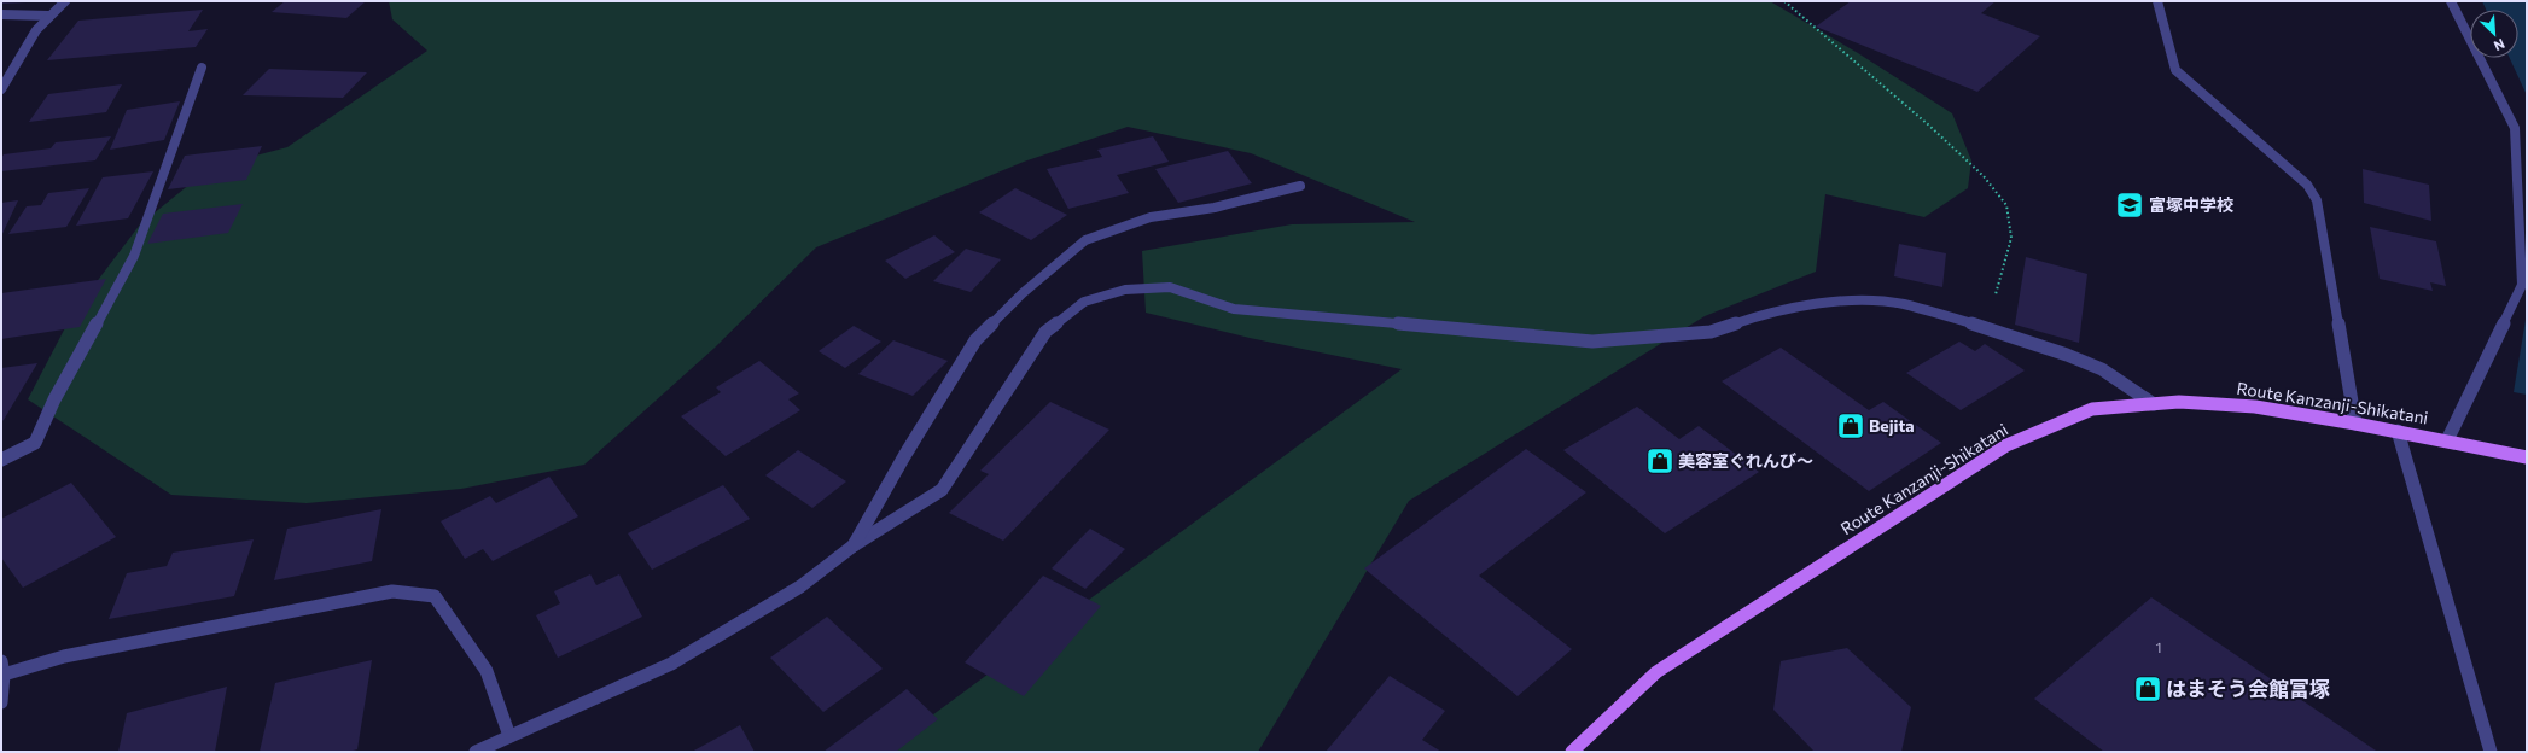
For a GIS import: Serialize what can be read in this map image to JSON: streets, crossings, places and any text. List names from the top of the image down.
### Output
{
  "streets": {
    "main road": ["Route Kanzanji-Shikatani"]
  },
  "places": {
    "school or university": ["富塚中学校"],
    "shop": ["Bejita", "美容室ぐれんび～", "はまそう会館富塚"]
  },
  "house_numbers": ["1"],
  "north": "bottom right"
}
